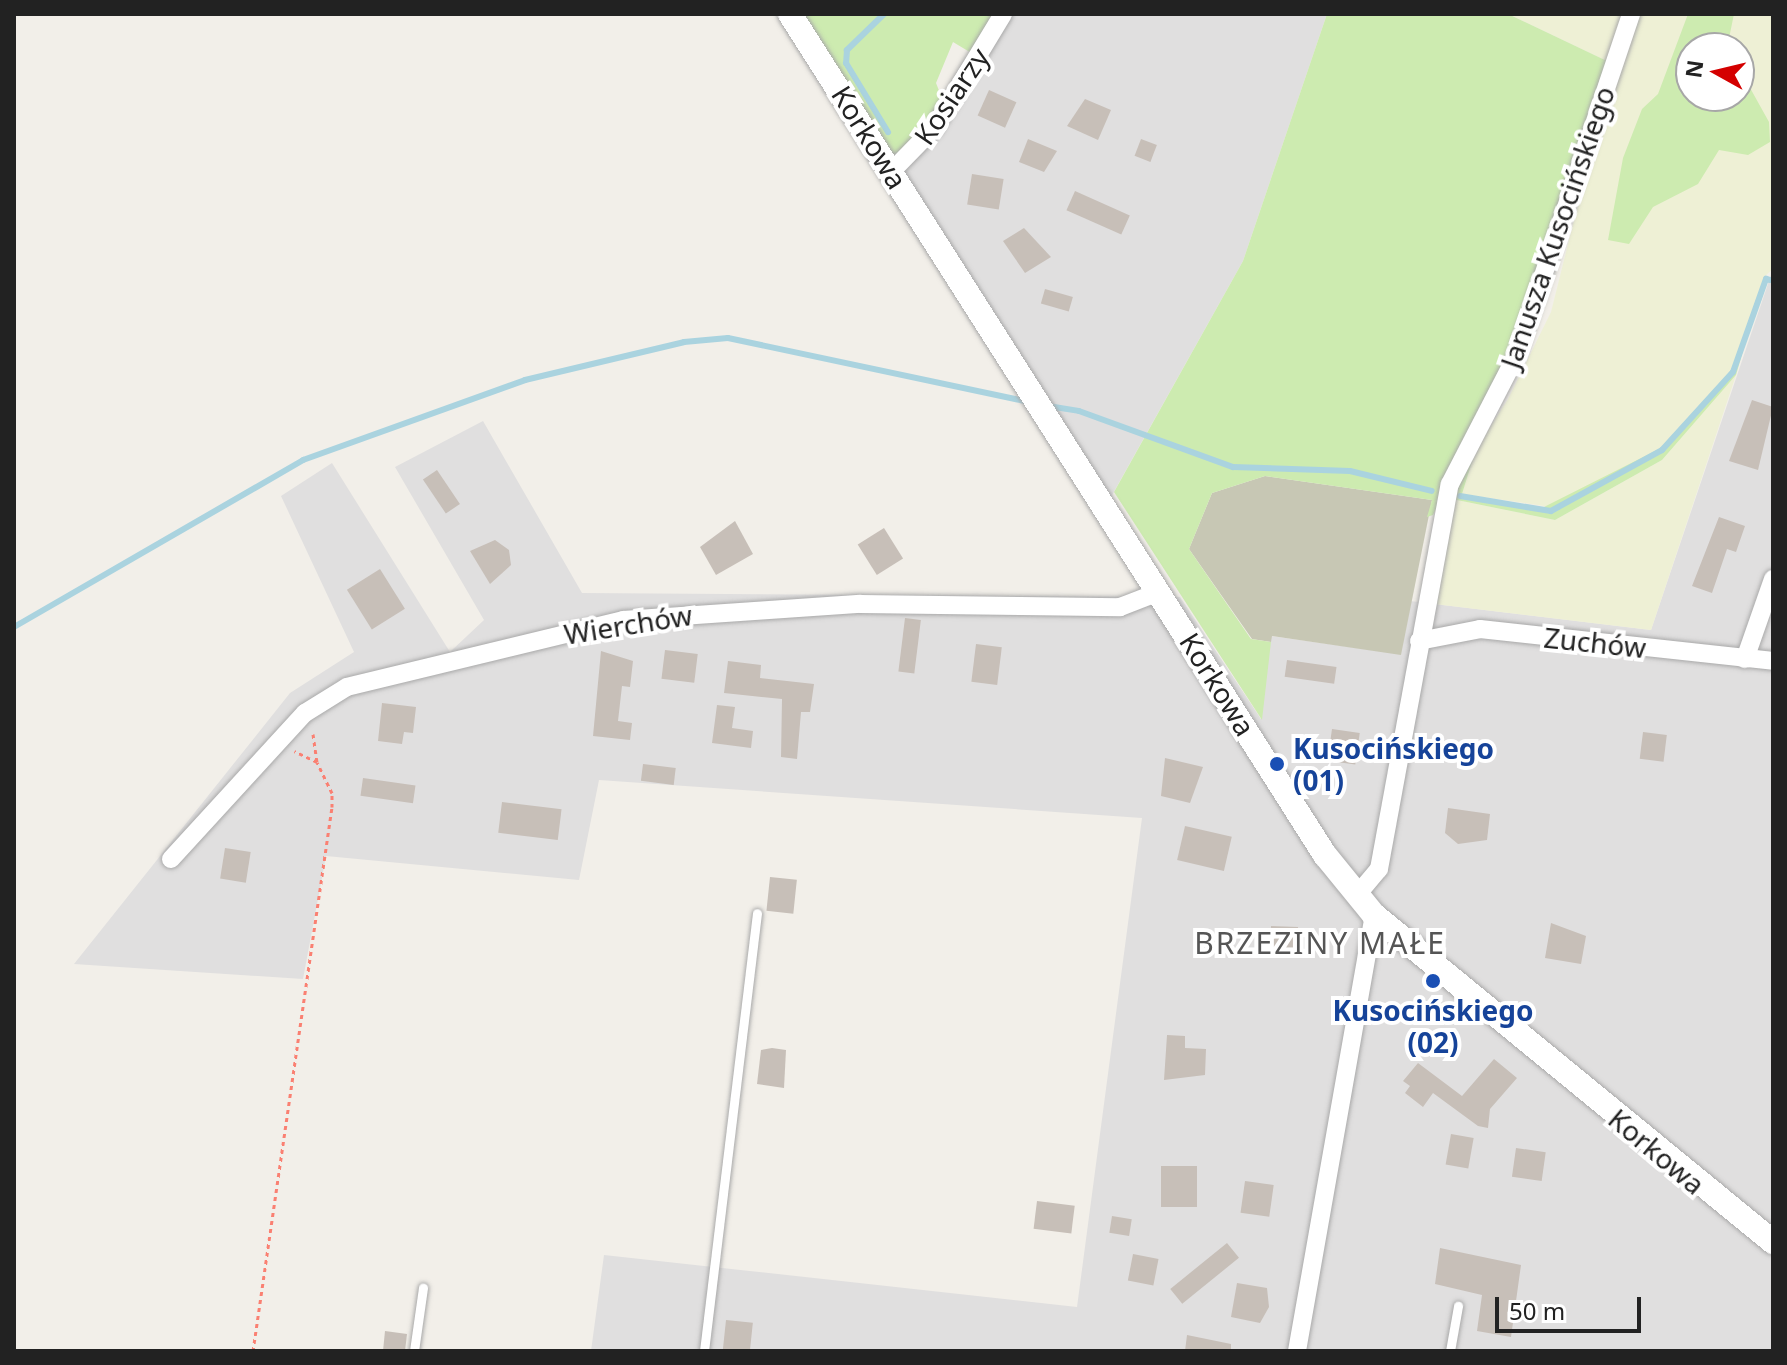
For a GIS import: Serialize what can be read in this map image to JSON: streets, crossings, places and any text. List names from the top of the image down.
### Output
{
  "streets": {
    "street": [
      "Kosiarzy",
      "Korkowa",
      "Janusza Kusocińskiego",
      "Wierchów",
      "Zuchów"
    ]
  },
  "crossings": [
    ["Kosiarzy", "Korkowa"],
    ["Korkowa", "Janusza Kusocińskiego"],
    ["Korkowa", "Wierchów"],
    ["Janusza Kusocińskiego", "Zuchów"]
  ],
  "districts": ["BRZEZINY MAŁE"],
  "places": ["Kusocińskiego (01)", "Kusocińskiego (02)"],
  "scale_bar": "50 m",
  "north": "left"
}
